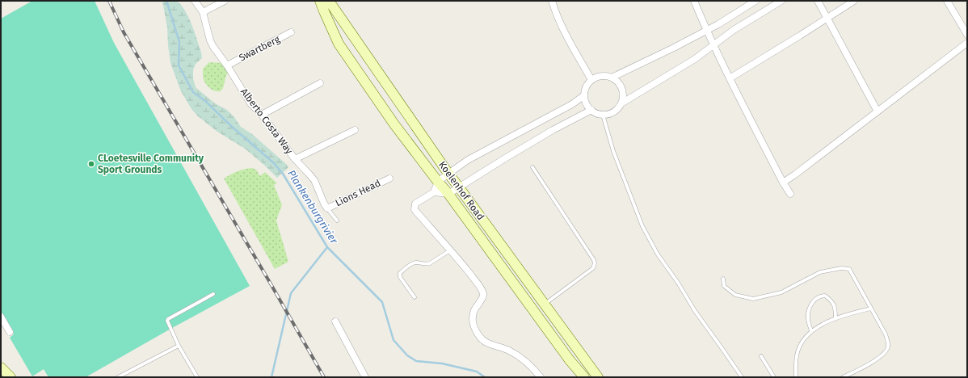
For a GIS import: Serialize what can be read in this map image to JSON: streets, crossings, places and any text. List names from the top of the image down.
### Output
{
  "streets": {
    "main road": ["Koelenhof Road"],
    "street": ["Swartberg", "Alberto Costa Way", "Lions Head"]
  },
  "crossings": [
    ["Swartberg", "Alberto Costa Way"],
    ["Alberto Costa Way", "Lions Head"]
  ],
  "water": ["Plankenburgrivier"],
  "places": ["CLoetesville Community Sport Grounds"]
}
